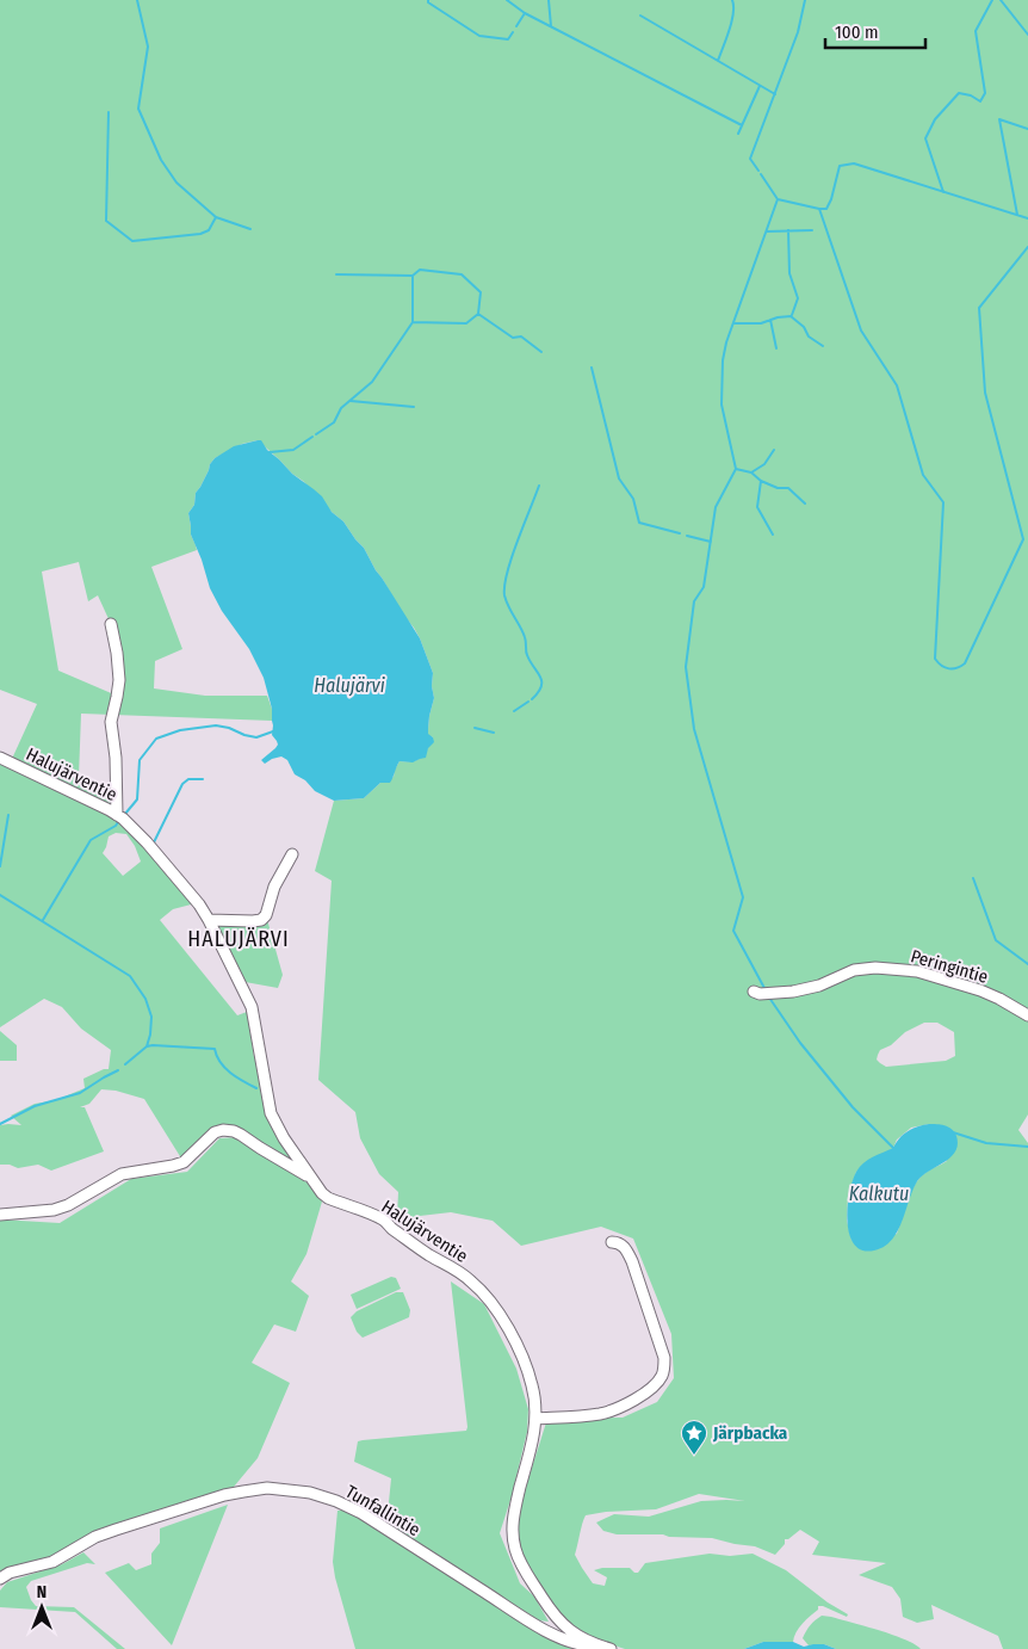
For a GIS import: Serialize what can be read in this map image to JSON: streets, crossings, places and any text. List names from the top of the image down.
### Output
{
  "streets": {
    "street": ["Halujärventie", "Peringintie", "Tunfallintie"]
  },
  "crossings": [
    ["Halujärventie", "Tunfallintie"]
  ],
  "districts": ["HALUJÄRVI"],
  "water": ["Halujärvi", "Kalkutu"],
  "places": {
    "place": ["Järpbacka"]
  },
  "scale_bar": "100 m",
  "north": "top"
}
